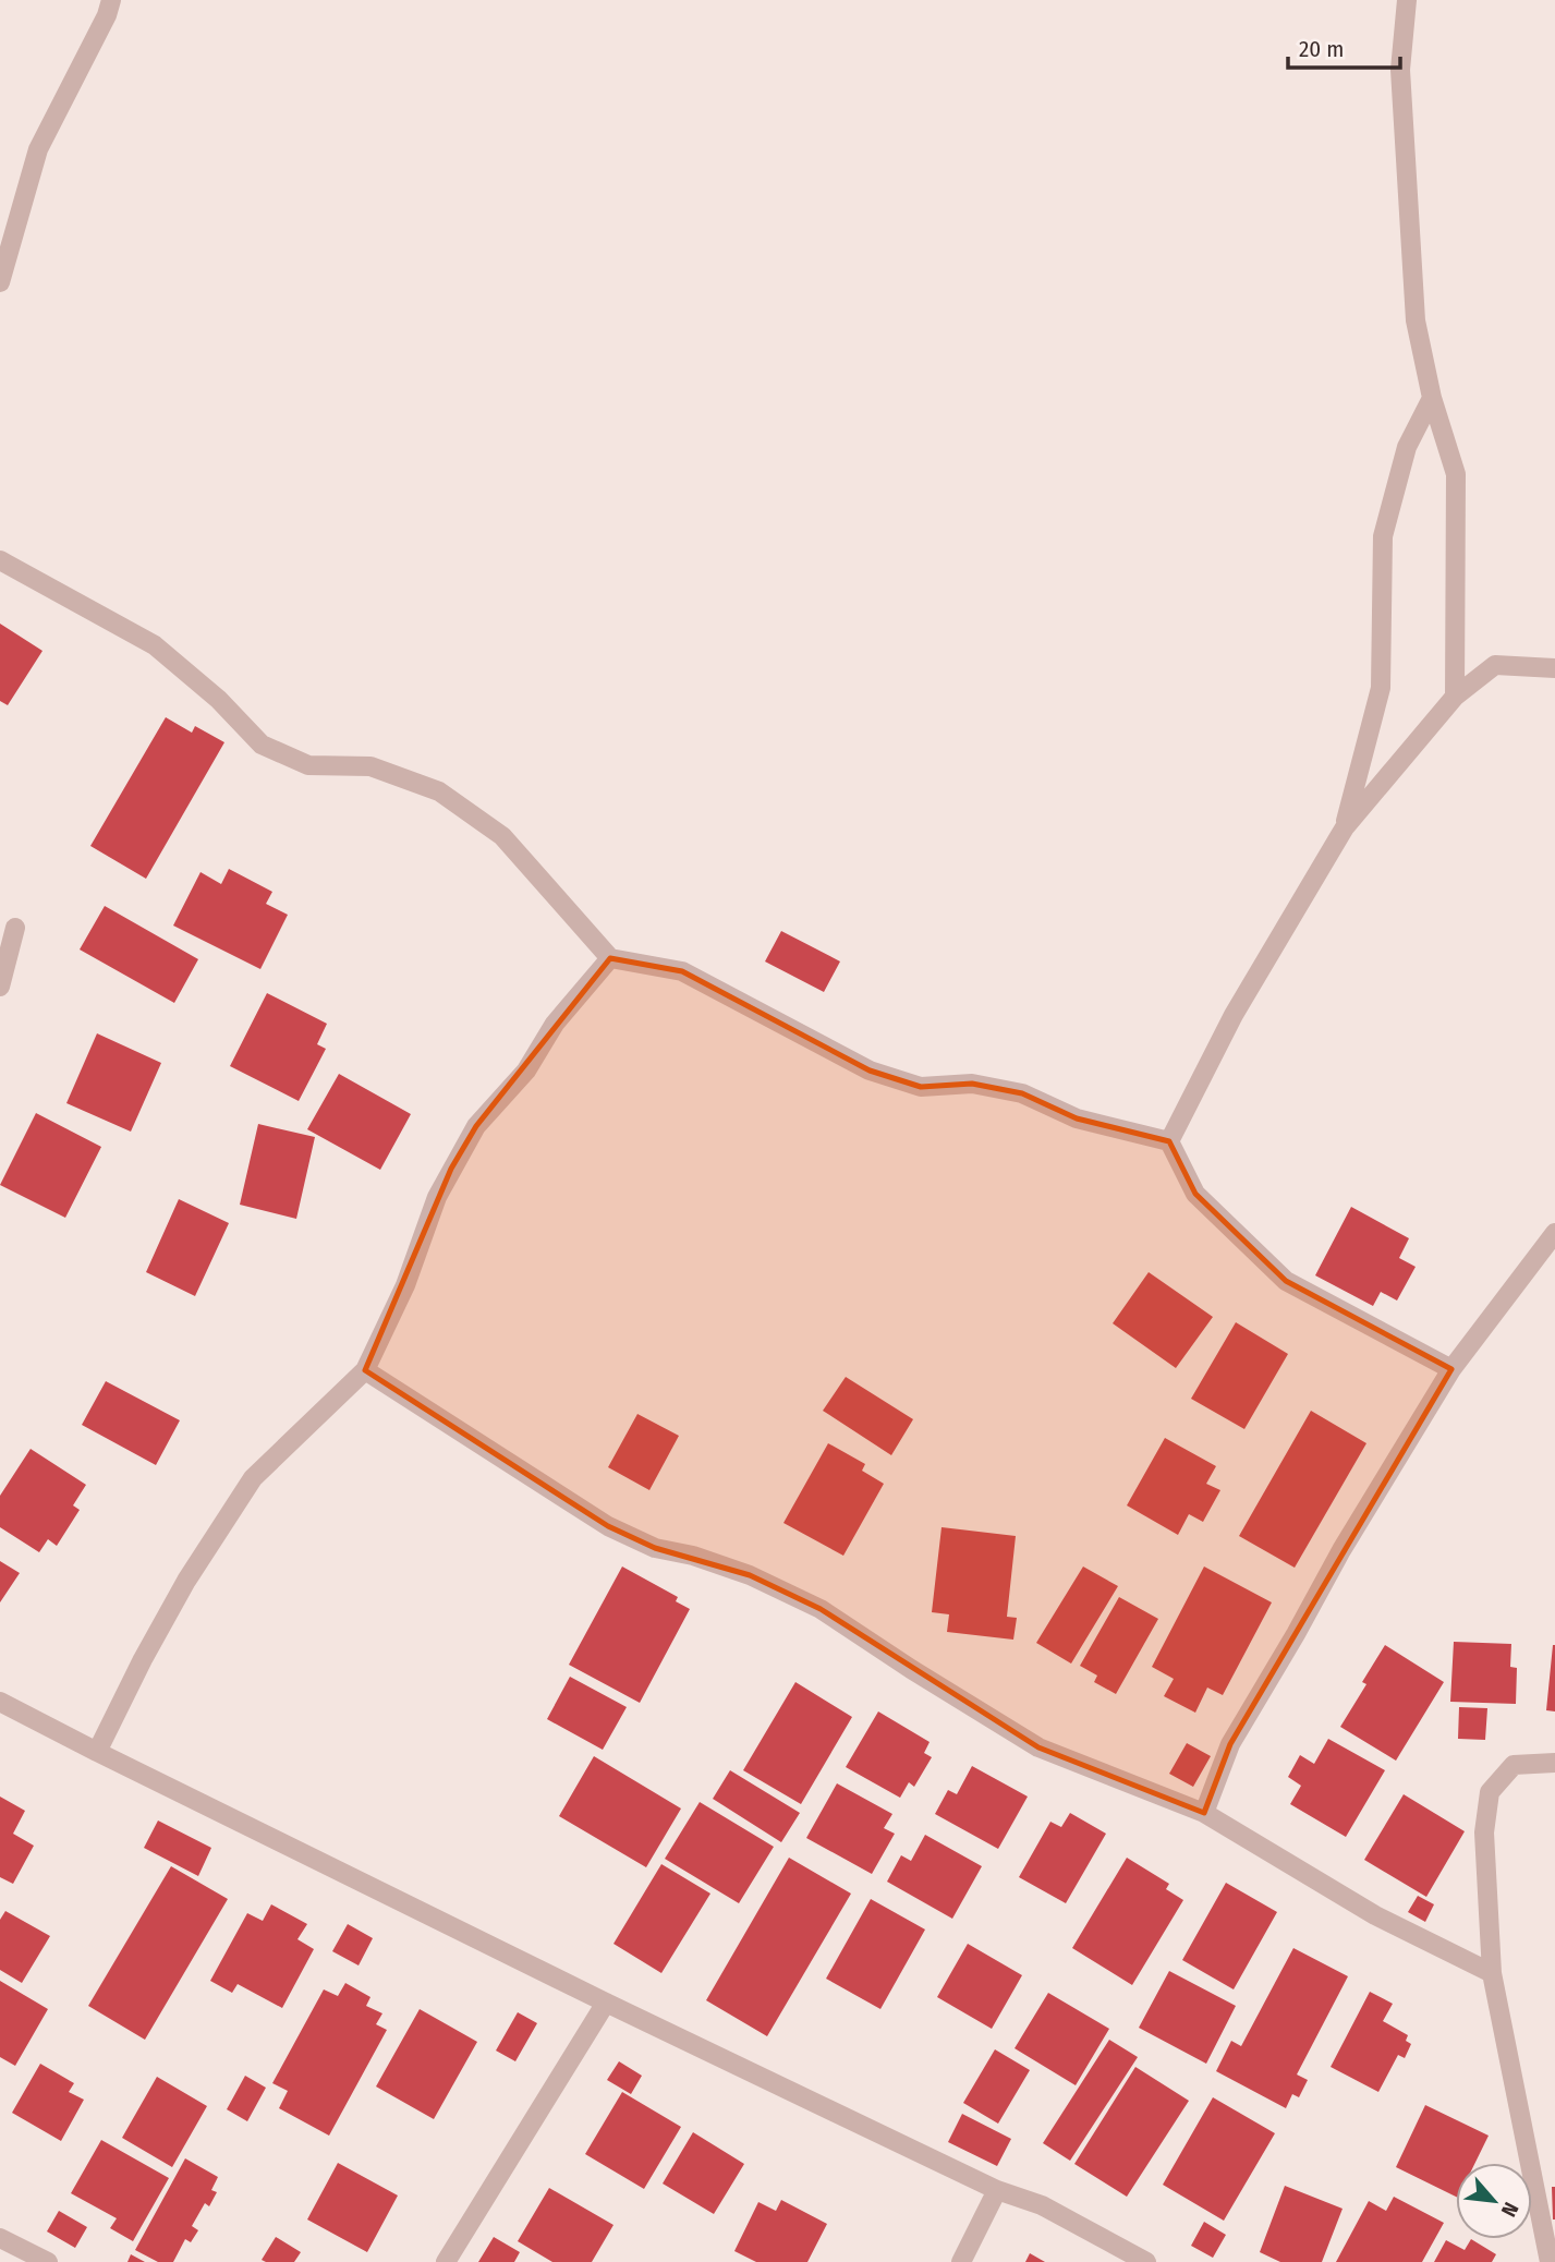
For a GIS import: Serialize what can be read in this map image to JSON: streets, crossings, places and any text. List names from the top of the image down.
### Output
{
  "scale_bar": "20 m",
  "north": "bottom right"
}
